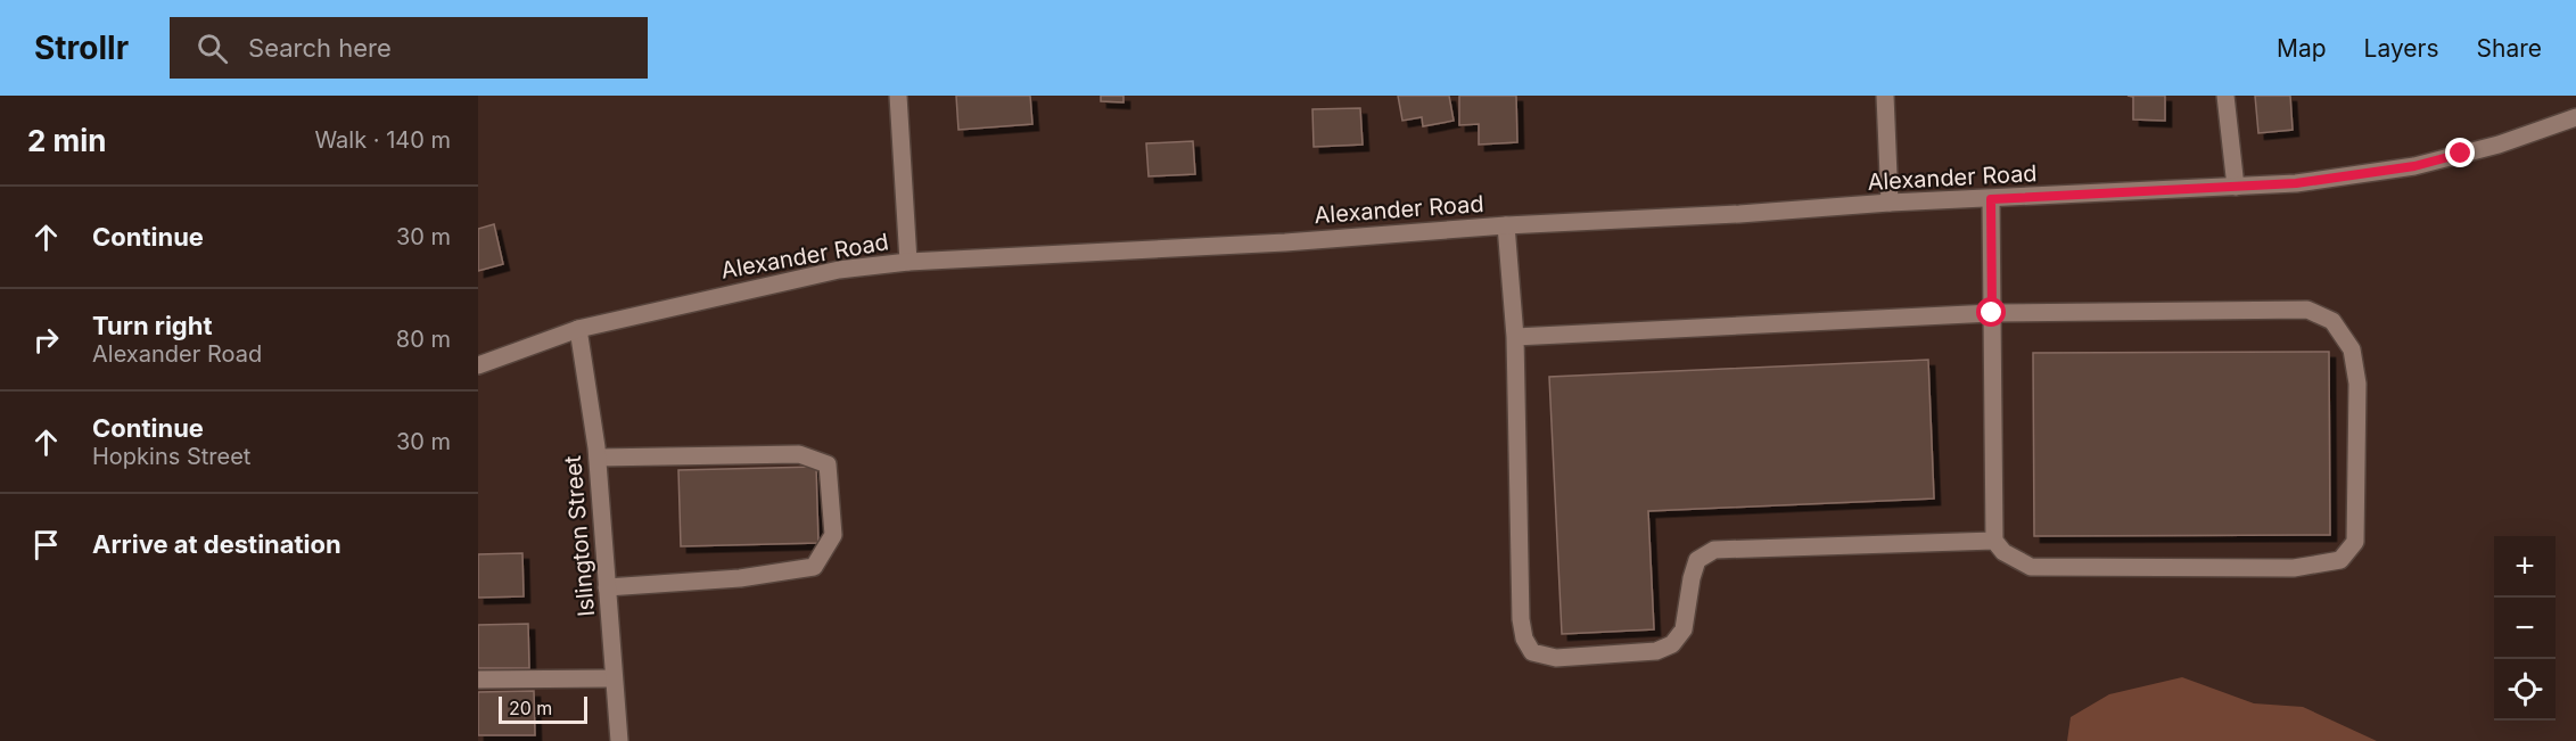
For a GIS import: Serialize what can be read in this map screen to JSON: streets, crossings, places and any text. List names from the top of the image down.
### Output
{
  "streets": {
    "street": ["Alexander Road", "Islington Street"]
  },
  "crossings": [
    ["Alexander Road", "Islington Street"]
  ],
  "scale_bar": "20 m",
  "page": {
    "header": "Strollr",
    "search": "Search here",
    "nav": ["Map", "Layers", "Share"],
    "heading": ["2 min", "Walk · 140 m"],
    "list": [
      ["Continue", "30 m"],
      ["Turn right", "Alexander Road", "80 m"],
      ["Continue", "Hopkins Street", "30 m"],
      "Arrive at destination"
    ],
    "map_buttons": ["+", "−"],
    "scale": "20 m"
  }
}
